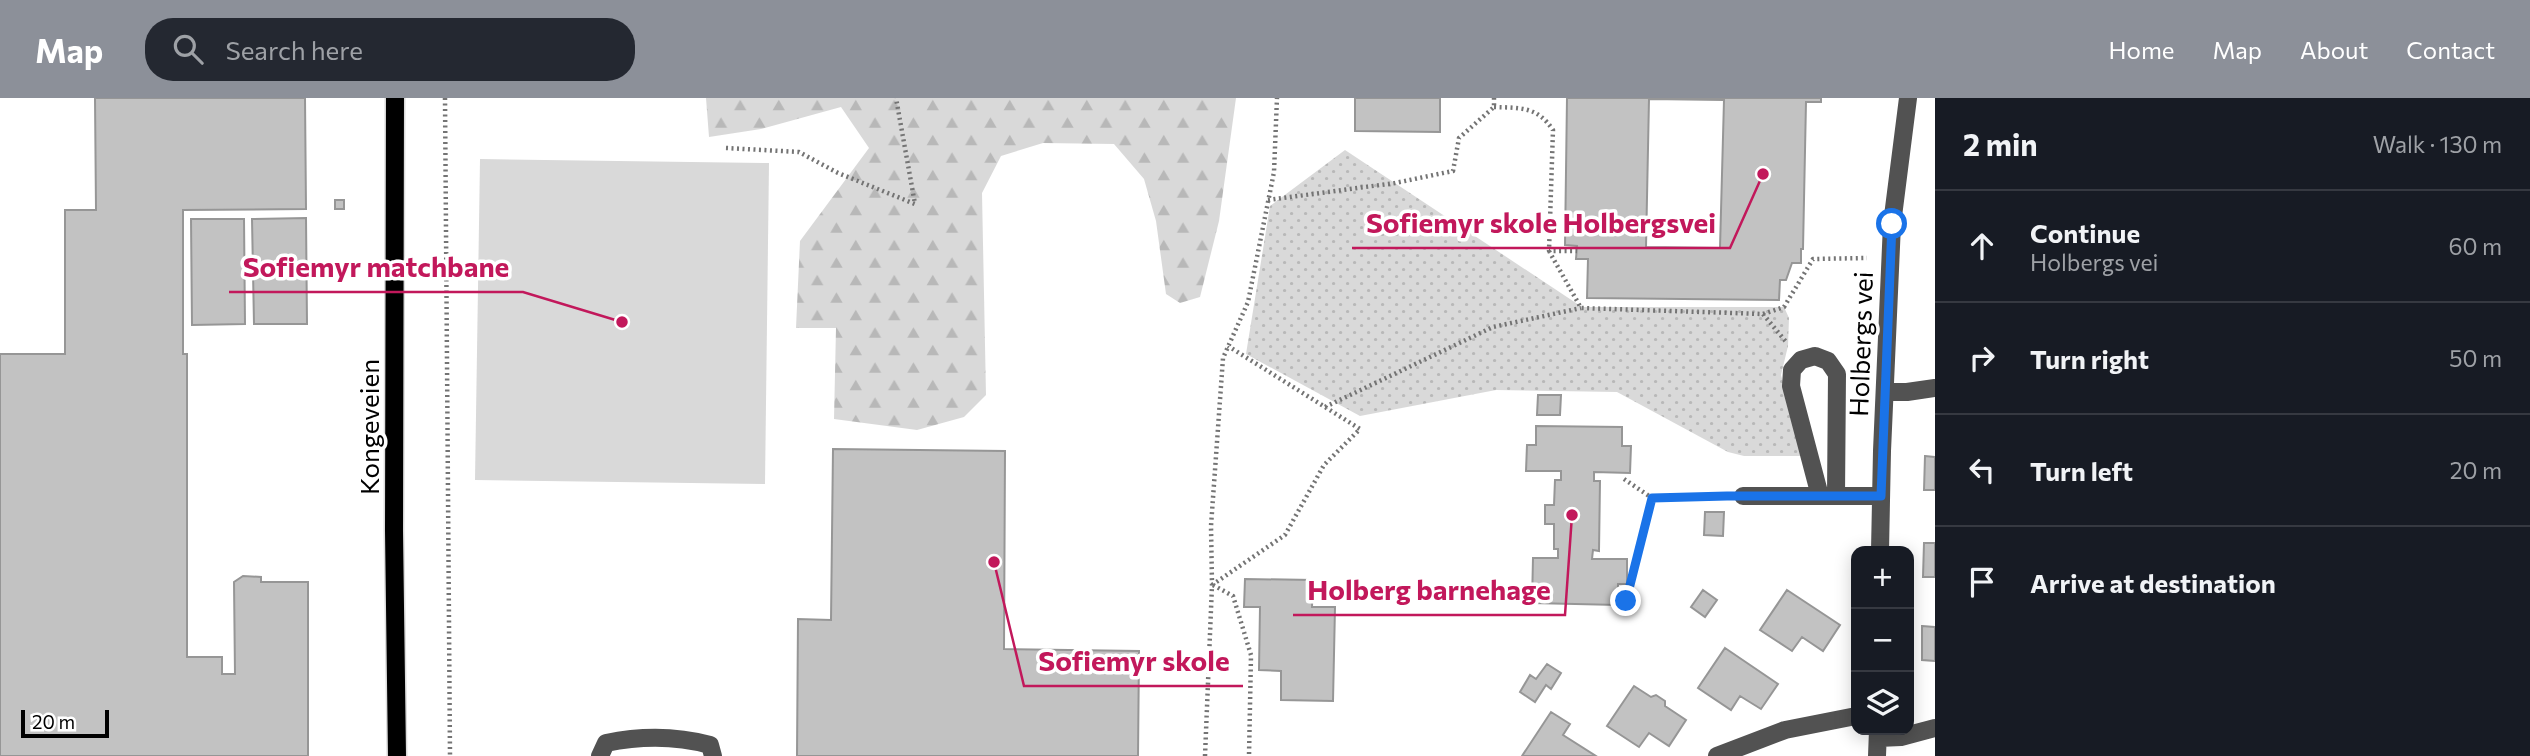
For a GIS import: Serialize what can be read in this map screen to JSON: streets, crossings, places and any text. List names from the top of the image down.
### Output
{
  "streets": {
    "main road": ["Kongeveien"],
    "street": ["Holbergs vei"]
  },
  "places": [
    "Sofiemyr skole Holbergsvei",
    "Sofiemyr matchbane",
    "Holberg barnehage",
    "Sofiemyr skole"
  ],
  "scale_bar": "20 m",
  "page": {
    "header": "Map",
    "search": "Search here",
    "nav": [
      "Home",
      "Map",
      "About",
      "Contact"
    ],
    "heading": ["2 min", "Walk · 130 m"],
    "list": [
      ["Continue", "Holbergs vei", "60 m"],
      ["Turn right", "50 m"],
      ["Turn left", "20 m"],
      "Arrive at destination"
    ],
    "map_buttons": ["+", "−"],
    "scale": "20 m"
  }
}
